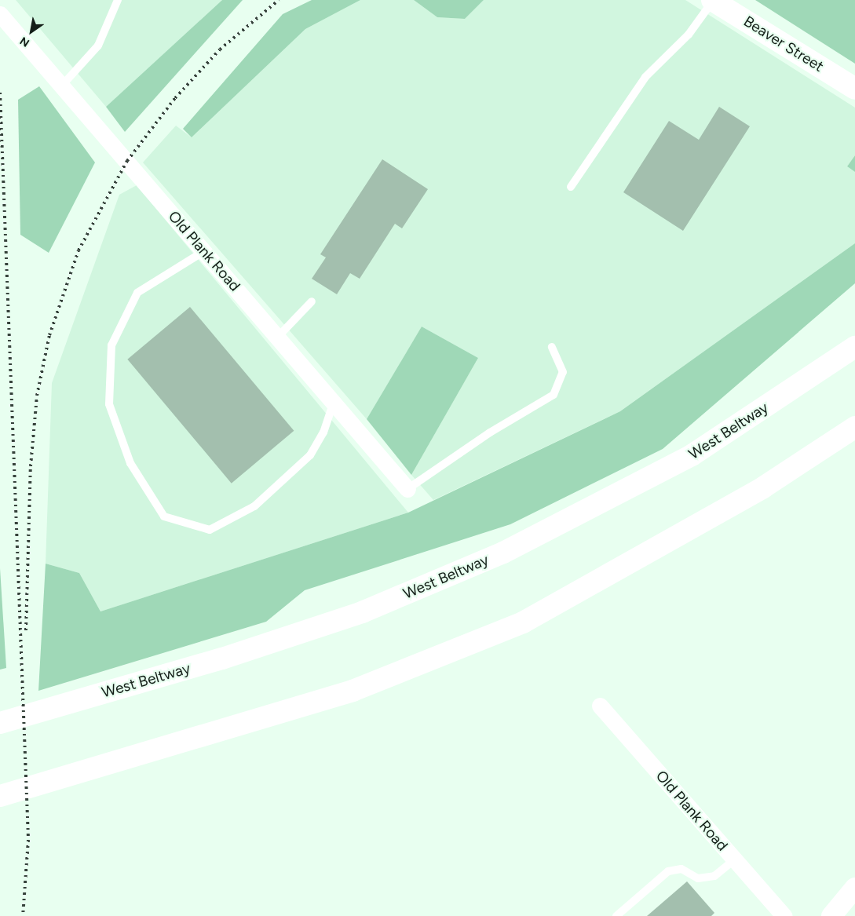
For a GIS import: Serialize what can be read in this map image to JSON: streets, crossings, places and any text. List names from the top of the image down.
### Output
{
  "streets": {
    "main road": ["Beaver Street", "West Beltway"],
    "street": ["Old Plank Road"]
  },
  "north": "bottom left"
}
